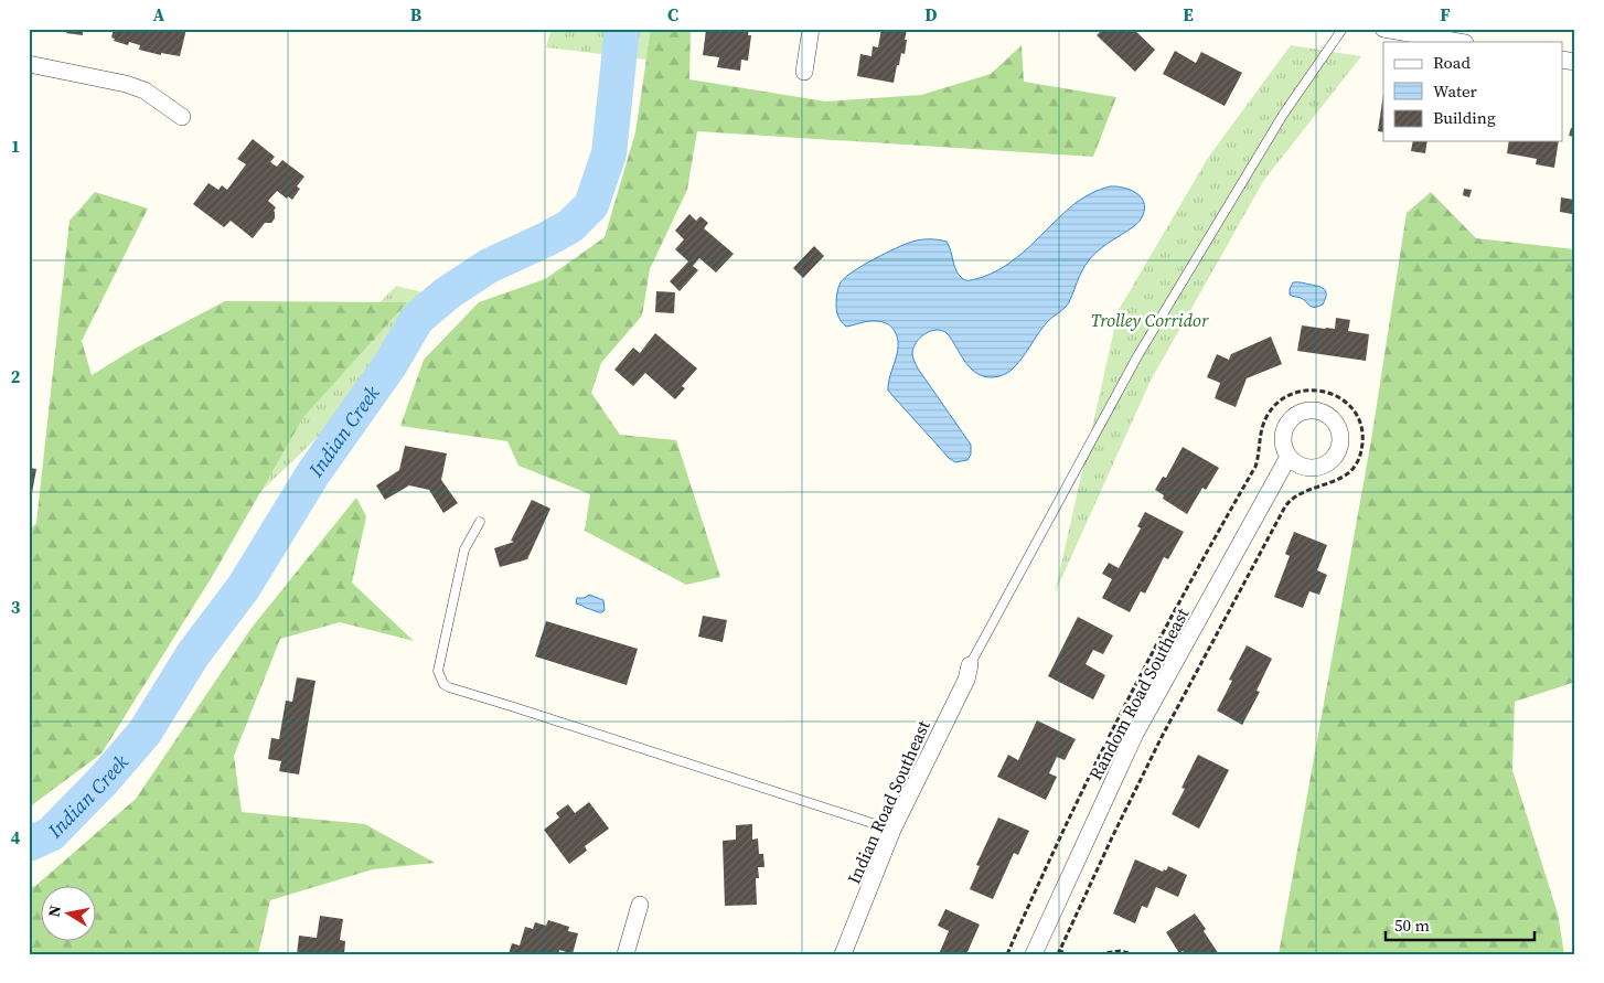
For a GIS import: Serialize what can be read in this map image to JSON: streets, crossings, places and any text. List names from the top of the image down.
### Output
{
  "streets": {
    "street": ["Random Road Southeast", "Indian Road Southeast"]
  },
  "water": ["Indian Creek"],
  "parks": ["Trolley Corridor"],
  "legend": ["Road", "Water", "Building"],
  "scale_bar": "50 m",
  "north": "left",
  "grid": {
    "columns": [
      "A",
      "B",
      "C",
      "D",
      "E",
      "F"
    ],
    "rows": [
      "1",
      "2",
      "3",
      "4"
    ]
  }
}
